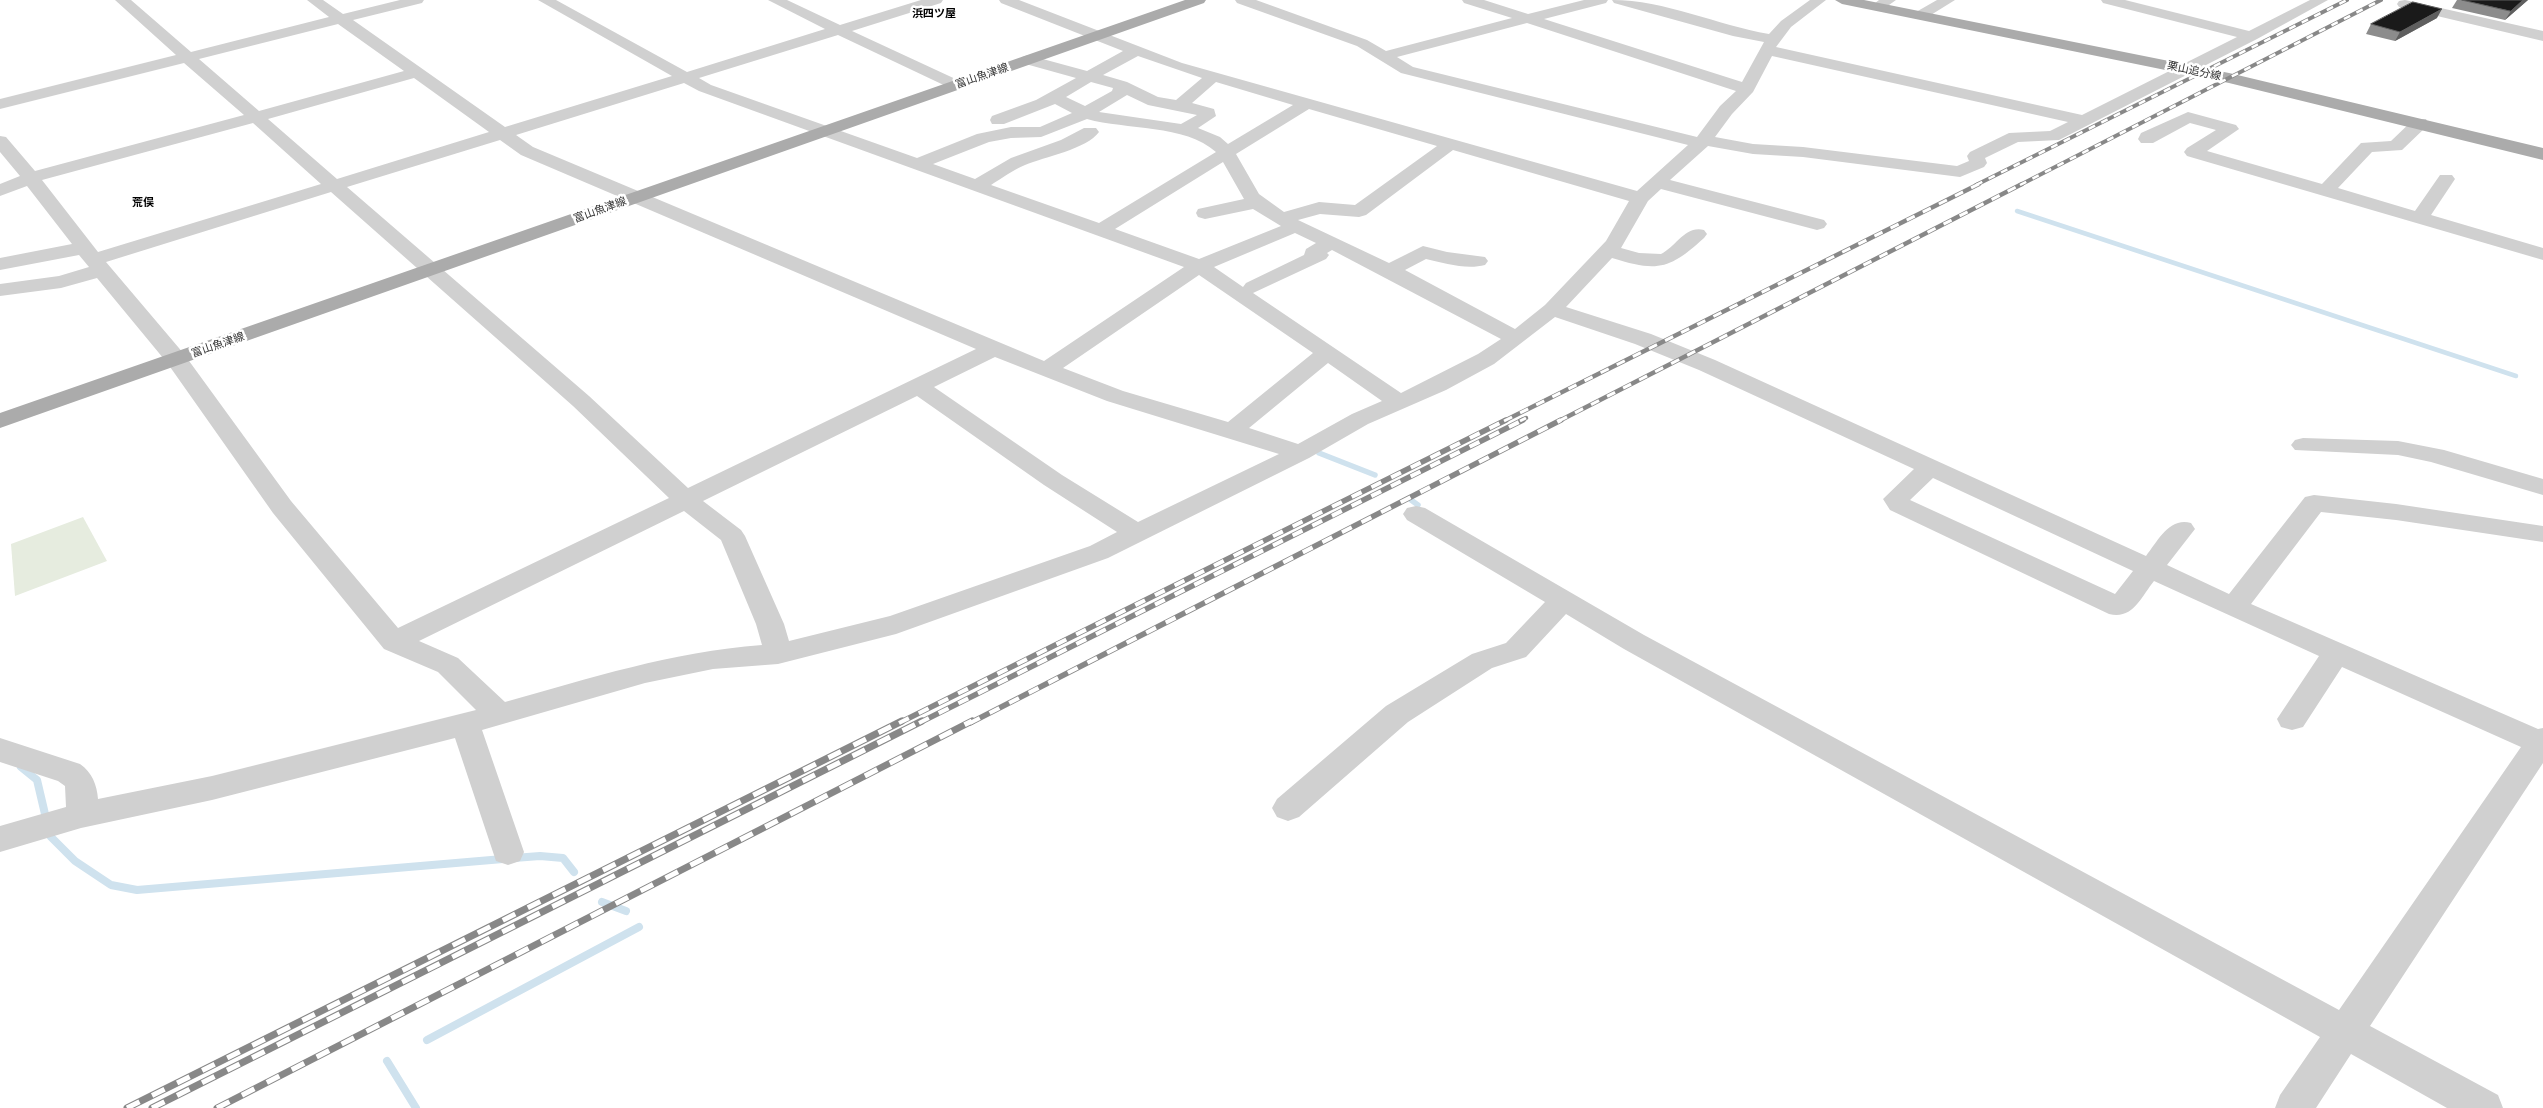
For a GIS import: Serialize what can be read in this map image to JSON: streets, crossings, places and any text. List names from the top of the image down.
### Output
{
  "streets": {
    "main road": ["栗山追分線", "富山魚津線"]
  },
  "districts": ["浜四ツ屋", "荒俣"]
}
